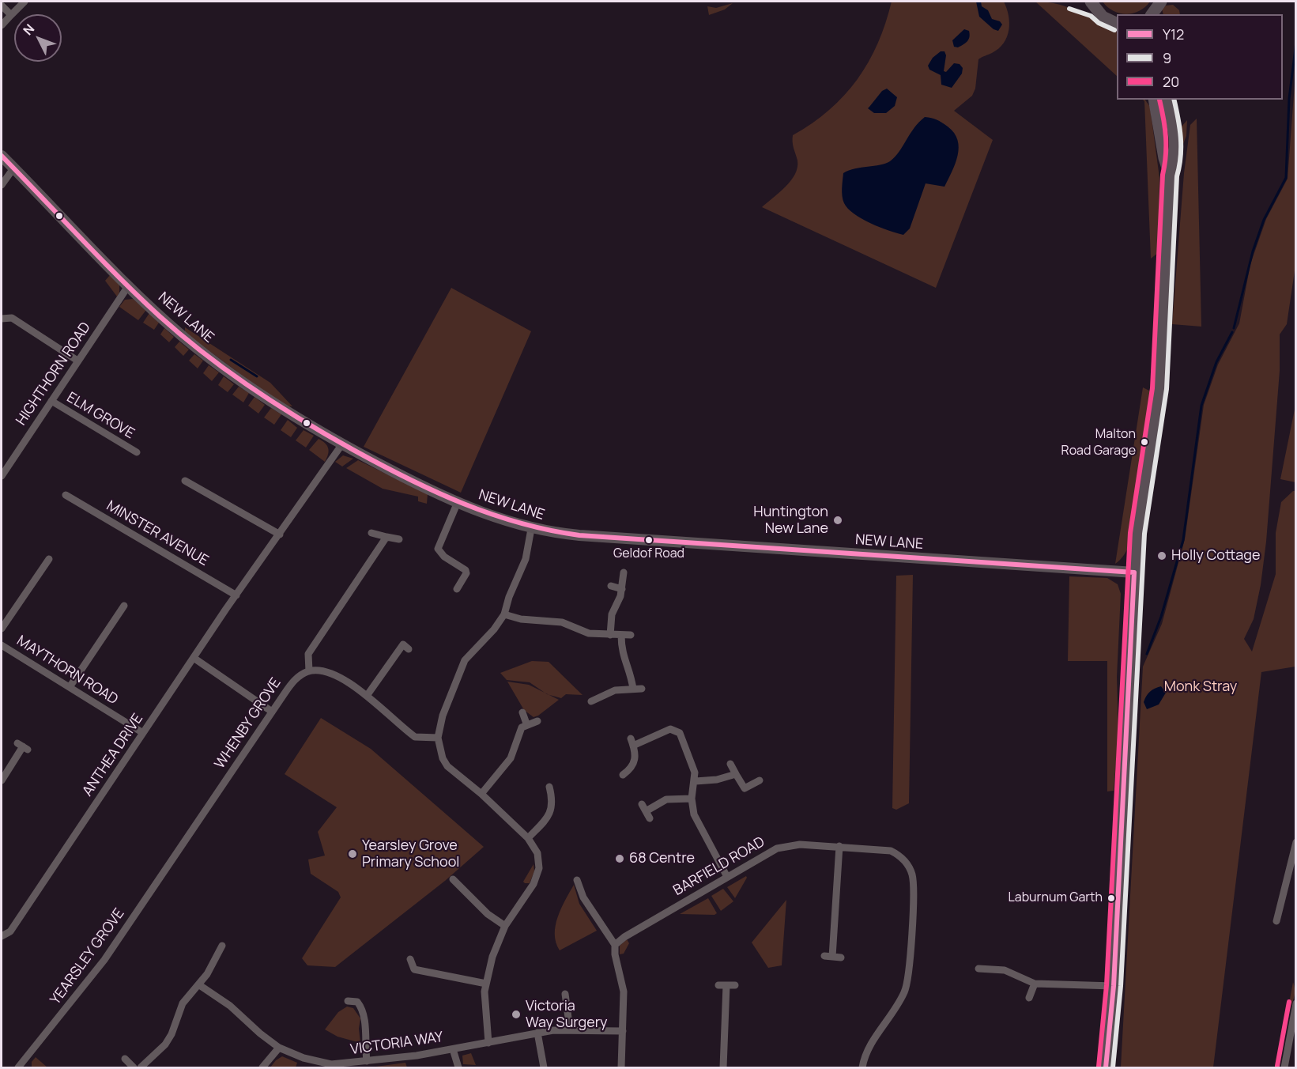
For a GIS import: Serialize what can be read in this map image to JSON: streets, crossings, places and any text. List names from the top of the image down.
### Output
{
  "streets": {
    "street": [
      "NEW LANE",
      "HIGHTHORN ROAD",
      "ELM GROVE",
      "MINSTER AVENUE",
      "MAYTHORN ROAD",
      "WHENBY GROVE",
      "ANTHEA DRIVE",
      "BARFIELD ROAD",
      "YEARSLEY GROVE",
      "VICTORIA WAY"
    ]
  },
  "crossings": [
    ["NEW LANE", "HIGHTHORN ROAD"],
    ["NEW LANE", "ANTHEA DRIVE"],
    ["HIGHTHORN ROAD", "ELM GROVE"],
    ["MINSTER AVENUE", "ANTHEA DRIVE"],
    ["MAYTHORN ROAD", "ANTHEA DRIVE"],
    ["WHENBY GROVE", "YEARSLEY GROVE"]
  ],
  "parks": ["Monk Stray"],
  "places": [
    "Malton Road Garage",
    "Huntington New Lane",
    "Geldof Road",
    "Holly Cottage",
    "Yearsley Grove Primary School",
    "68 Centre",
    "Laburnum Garth",
    "Victoria Way Surgery"
  ],
  "lines": ["transit line 9", "transit line 20", "transit line Y12"],
  "legend": ["Y12", "9", "20"],
  "north": "top left"
}
